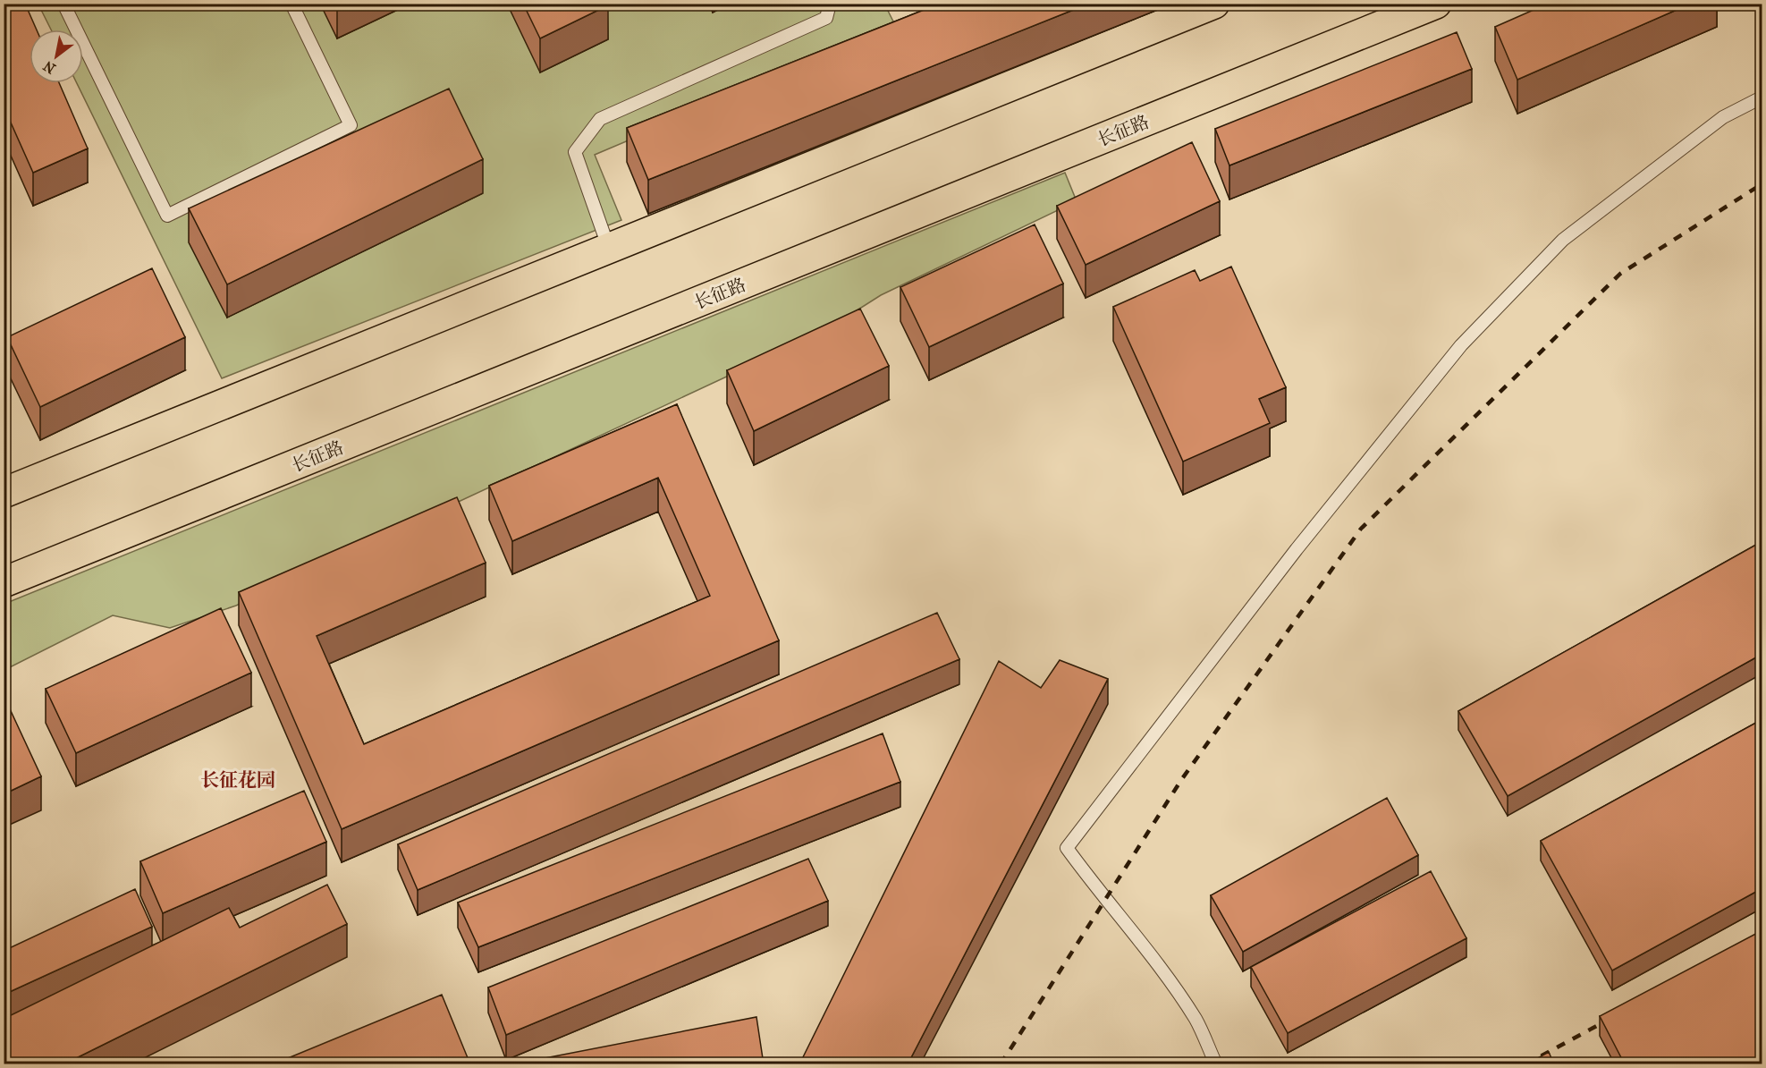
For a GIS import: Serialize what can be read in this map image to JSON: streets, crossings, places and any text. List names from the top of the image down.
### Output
{
  "streets": {
    "main road": ["长征路"]
  },
  "districts": ["长征花园"],
  "north": "bottom left"
}
